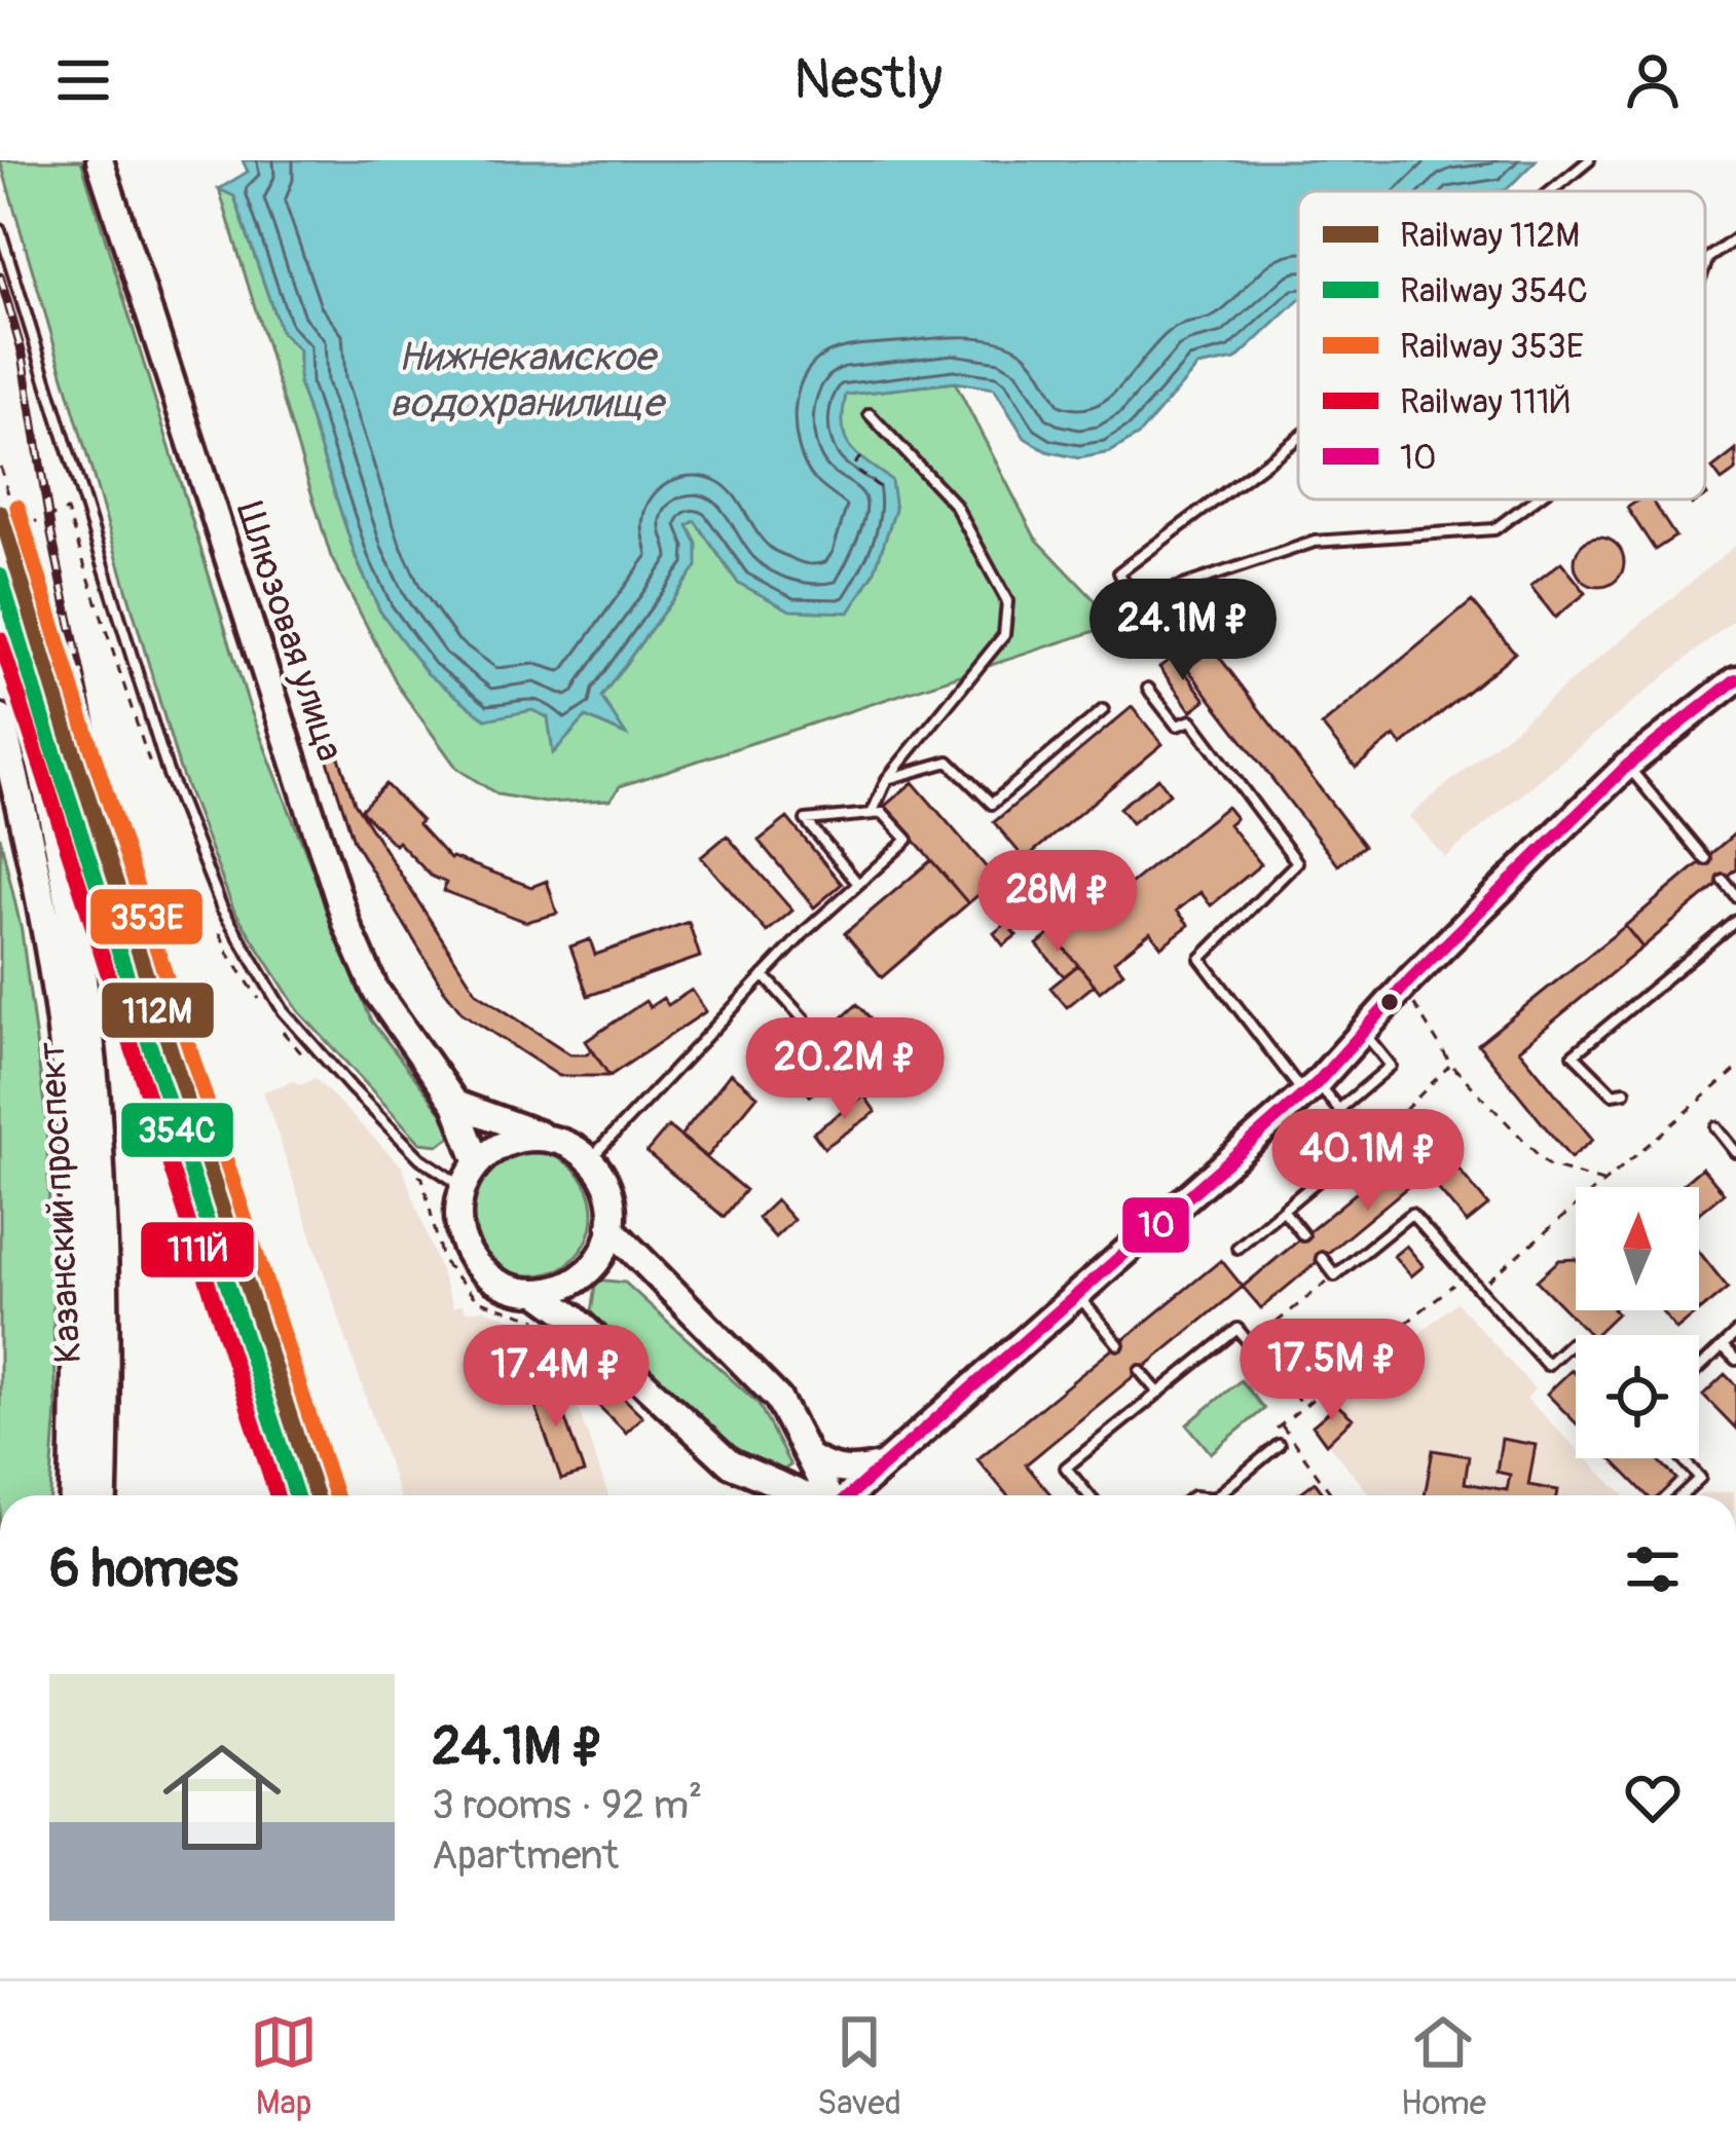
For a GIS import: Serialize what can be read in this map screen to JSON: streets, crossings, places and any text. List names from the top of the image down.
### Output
{
  "streets": {
    "main road": ["Казанский проспект"],
    "street": ["Шлюзовая улица"]
  },
  "water": ["Нижнекамское водохранилище"],
  "lines": [
    "rail line 353Е",
    "rail line 112М",
    "rail line 354С",
    "rail line 111Й",
    "transit line 10"
  ],
  "legend": [
    "Railway 112М",
    "Railway 354С",
    "Railway 353Е",
    "Railway 111Й",
    "10"
  ],
  "north": "top",
  "page": {
    "header": "Nestly",
    "price": [
      "24.1M ₽",
      "28M ₽",
      "20.2M ₽",
      "40.1M ₽",
      "17.5M ₽",
      "17.4M ₽"
    ],
    "heading": "6 homes",
    "list": [
      {
        "name": "24.1M ₽",
        "note": "3 rooms · 92 m² · Apartment"
      }
    ],
    "tabs": ["Map", "Saved", "Home"]
  }
}
